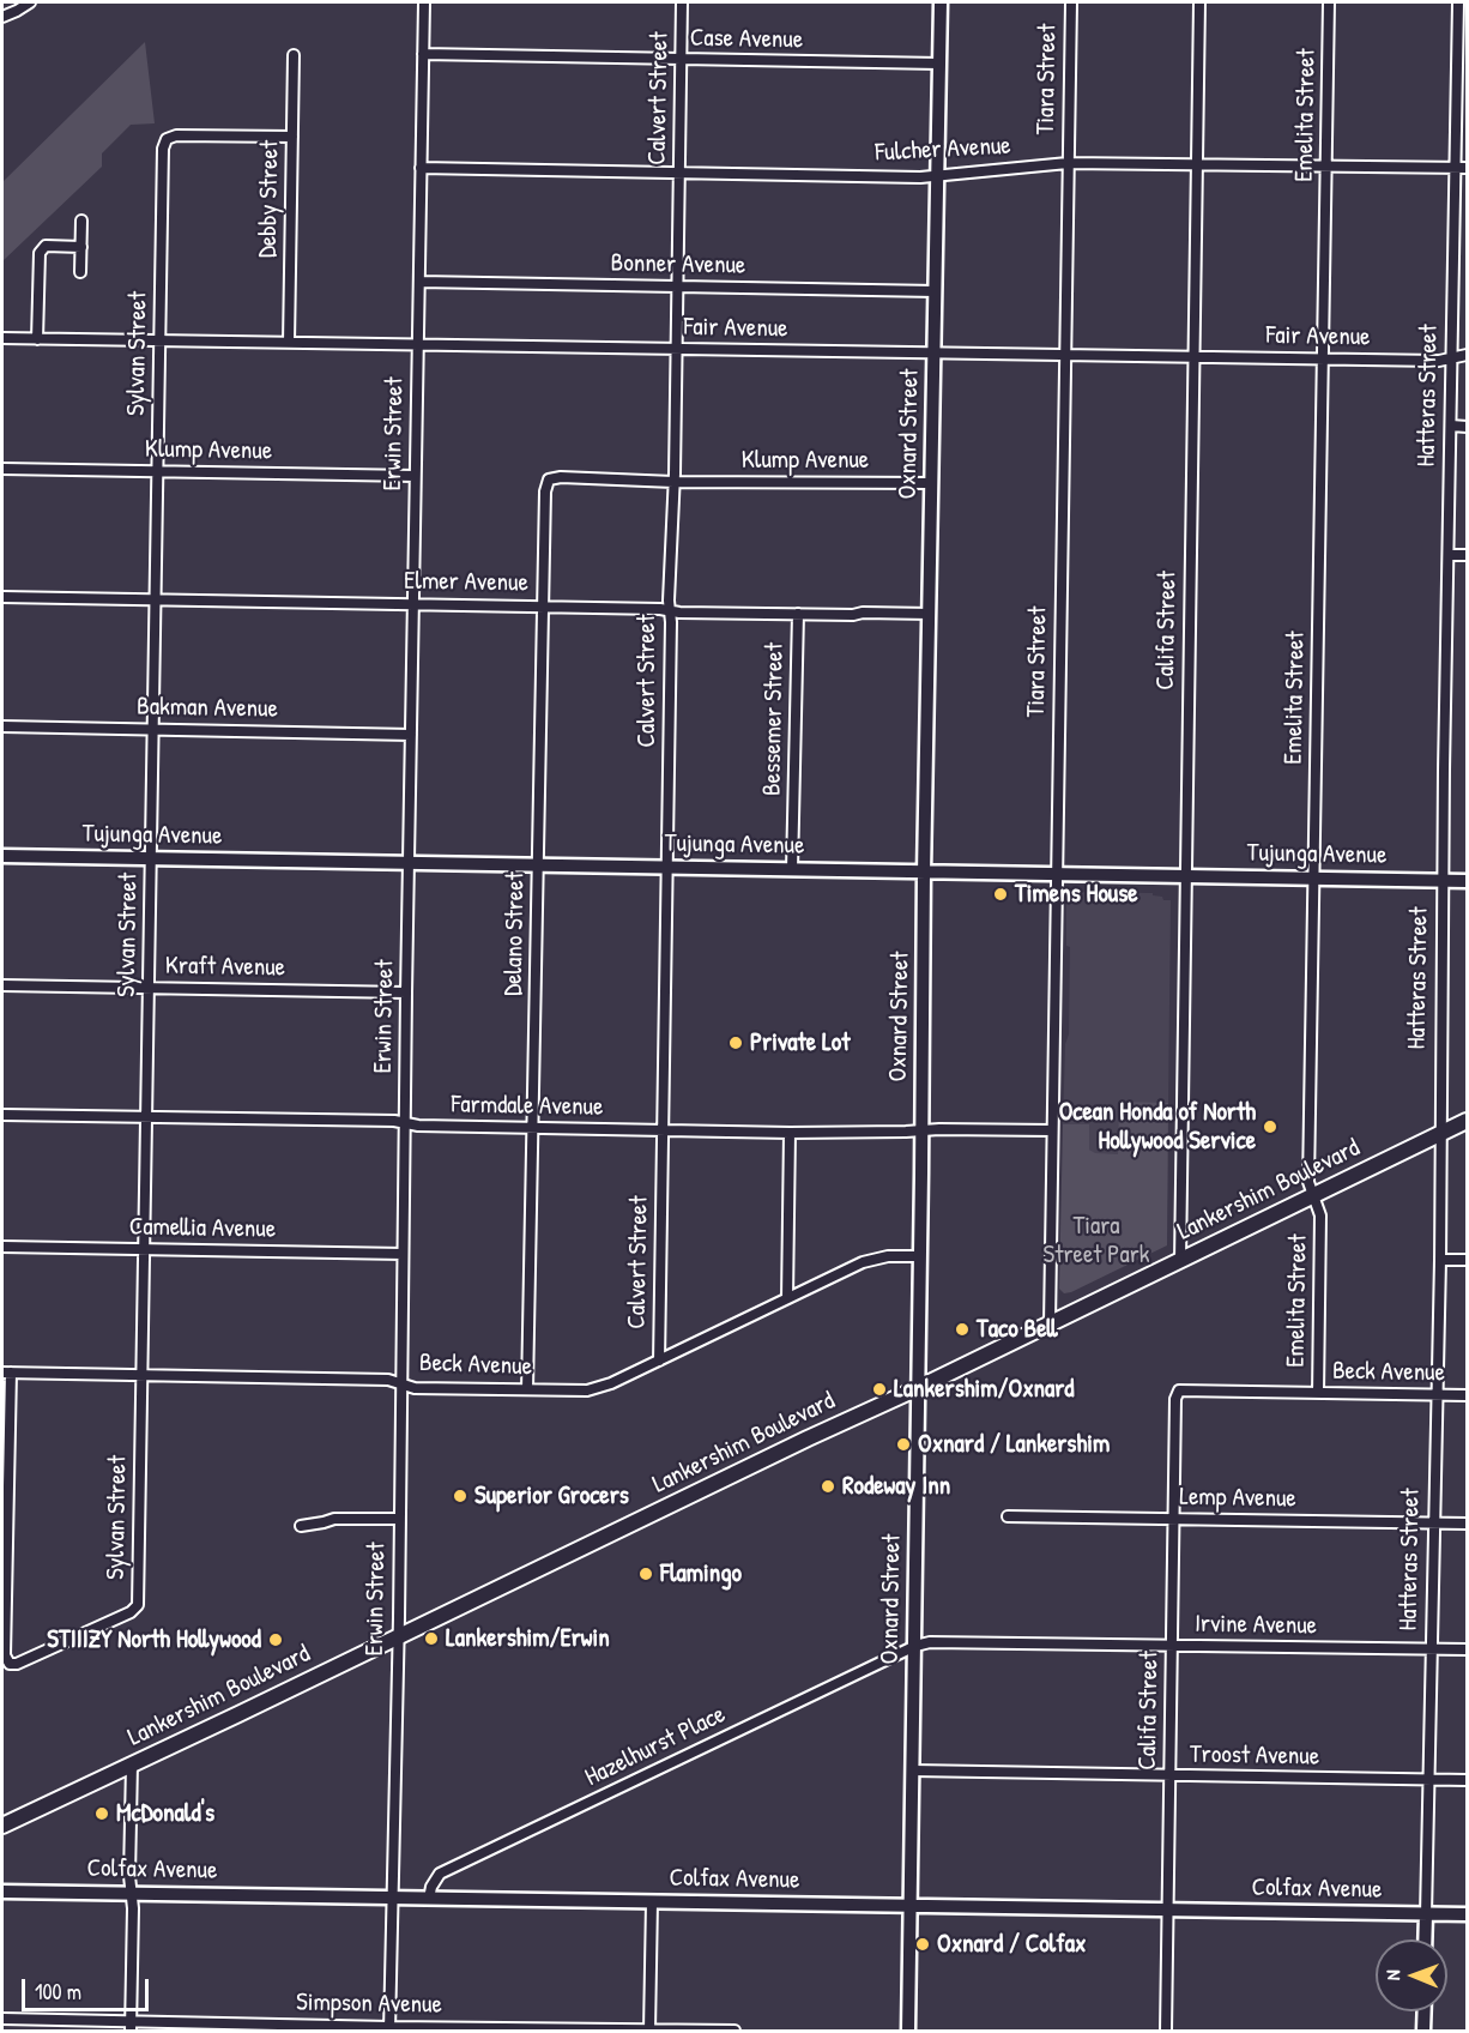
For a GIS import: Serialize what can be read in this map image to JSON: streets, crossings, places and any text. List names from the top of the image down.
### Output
{
  "streets": {
    "main road": [
      "Hatteras Street",
      "Oxnard Street",
      "Tujunga Avenue",
      "Lankershim Boulevard",
      "Colfax Avenue"
    ],
    "street": [
      "Case Avenue",
      "Tiara Street",
      "Calvert Street",
      "Emelita Street",
      "Fulcher Avenue",
      "Debby Street",
      "Bonner Avenue",
      "Fair Avenue",
      "Sylvan Street",
      "Erwin Street",
      "Klump Avenue",
      "Elmer Avenue",
      "Califa Street",
      "Bakman Avenue",
      "Bessemer Street",
      "Delano Street",
      "Kraft Avenue",
      "Farmdale Avenue",
      "Camellia Avenue",
      "Beck Avenue",
      "Lemp Avenue",
      "Irvine Avenue",
      "Hazelhurst Place",
      "Troost Avenue",
      "Simpson Avenue"
    ]
  },
  "crossings": [
    ["Case Avenue", "Calvert Street"],
    ["Case Avenue", "Erwin Street"],
    ["Case Avenue", "Oxnard Street"],
    ["Tiara Street", "Fulcher Avenue"],
    ["Tiara Street", "Fair Avenue"],
    ["Tiara Street", "Tujunga Avenue"],
    ["Tiara Street", "Farmdale Avenue"],
    ["Tiara Street", "Lankershim Boulevard"],
    ["Calvert Street", "Fulcher Avenue"],
    ["Calvert Street", "Bonner Avenue"],
    ["Calvert Street", "Fair Avenue"],
    ["Calvert Street", "Klump Avenue"],
    ["Calvert Street", "Elmer Avenue"],
    ["Calvert Street", "Tujunga Avenue"],
    ["Calvert Street", "Farmdale Avenue"],
    ["Calvert Street", "Beck Avenue"],
    ["Emelita Street", "Fulcher Avenue"],
    ["Emelita Street", "Fair Avenue"],
    ["Emelita Street", "Tujunga Avenue"],
    ["Emelita Street", "Lankershim Boulevard"],
    ["Emelita Street", "Beck Avenue"],
    ["Fulcher Avenue", "Hatteras Street"],
    ["Fulcher Avenue", "Erwin Street"],
    ["Fulcher Avenue", "Oxnard Street"],
    ["Fulcher Avenue", "Califa Street"],
    ["Debby Street", "Fair Avenue"],
    ["Debby Street", "Sylvan Street"],
    ["Bonner Avenue", "Erwin Street"],
    ["Bonner Avenue", "Oxnard Street"],
    ["Fair Avenue", "Sylvan Street"],
    ["Fair Avenue", "Hatteras Street"],
    ["Fair Avenue", "Erwin Street"],
    ["Fair Avenue", "Oxnard Street"],
    ["Fair Avenue", "Califa Street"],
    ["Sylvan Street", "Klump Avenue"],
    ["Sylvan Street", "Elmer Avenue"],
    ["Sylvan Street", "Bakman Avenue"],
    ["Sylvan Street", "Tujunga Avenue"],
    ["Sylvan Street", "Kraft Avenue"],
    ["Sylvan Street", "Farmdale Avenue"],
    ["Sylvan Street", "Camellia Avenue"],
    ["Sylvan Street", "Beck Avenue"],
    ["Hatteras Street", "Tujunga Avenue"],
    ["Hatteras Street", "Lankershim Boulevard"],
    ["Hatteras Street", "Beck Avenue"],
    ["Hatteras Street", "Lemp Avenue"],
    ["Hatteras Street", "Irvine Avenue"],
    ["Hatteras Street", "Troost Avenue"],
    ["Hatteras Street", "Colfax Avenue"],
    ["Erwin Street", "Klump Avenue"],
    ["Erwin Street", "Elmer Avenue"],
    ["Erwin Street", "Bakman Avenue"],
    ["Erwin Street", "Tujunga Avenue"],
    ["Erwin Street", "Kraft Avenue"],
    ["Erwin Street", "Farmdale Avenue"],
    ["Erwin Street", "Lankershim Boulevard"],
    ["Erwin Street", "Camellia Avenue"],
    ["Erwin Street", "Beck Avenue"],
    ["Erwin Street", "Colfax Avenue"],
    ["Erwin Street", "Simpson Avenue"],
    ["Oxnard Street", "Klump Avenue"],
    ["Oxnard Street", "Elmer Avenue"],
    ["Oxnard Street", "Tujunga Avenue"],
    ["Oxnard Street", "Farmdale Avenue"],
    ["Oxnard Street", "Lankershim Boulevard"],
    ["Oxnard Street", "Beck Avenue"],
    ["Oxnard Street", "Irvine Avenue"],
    ["Oxnard Street", "Hazelhurst Place"],
    ["Oxnard Street", "Troost Avenue"],
    ["Oxnard Street", "Colfax Avenue"],
    ["Klump Avenue", "Delano Street"],
    ["Elmer Avenue", "Bessemer Street"],
    ["Elmer Avenue", "Delano Street"],
    ["Califa Street", "Tujunga Avenue"],
    ["Califa Street", "Lankershim Boulevard"],
    ["Califa Street", "Beck Avenue"],
    ["Califa Street", "Lemp Avenue"],
    ["Califa Street", "Irvine Avenue"],
    ["Califa Street", "Troost Avenue"],
    ["Califa Street", "Colfax Avenue"],
    ["Bessemer Street", "Tujunga Avenue"],
    ["Tujunga Avenue", "Delano Street"],
    ["Delano Street", "Farmdale Avenue"],
    ["Delano Street", "Beck Avenue"],
    ["Irvine Avenue", "Hazelhurst Place"],
    ["Hazelhurst Place", "Colfax Avenue"]
  ],
  "parks": ["Tiara Street Park"],
  "places": [
    "Timens House",
    "Private Lot",
    "Ocean Honda of North Hollywood Service",
    "Taco Bell",
    "Lankershim/Oxnard",
    "Oxnard / Lankershim",
    "Rodeway Inn",
    "Superior Grocers",
    "Flamingo",
    "Lankershim/Erwin",
    "STIIIZY North Hollywood",
    "McDonald's",
    "Oxnard / Colfax"
  ],
  "scale_bar": "100 m",
  "north": "left"
}
